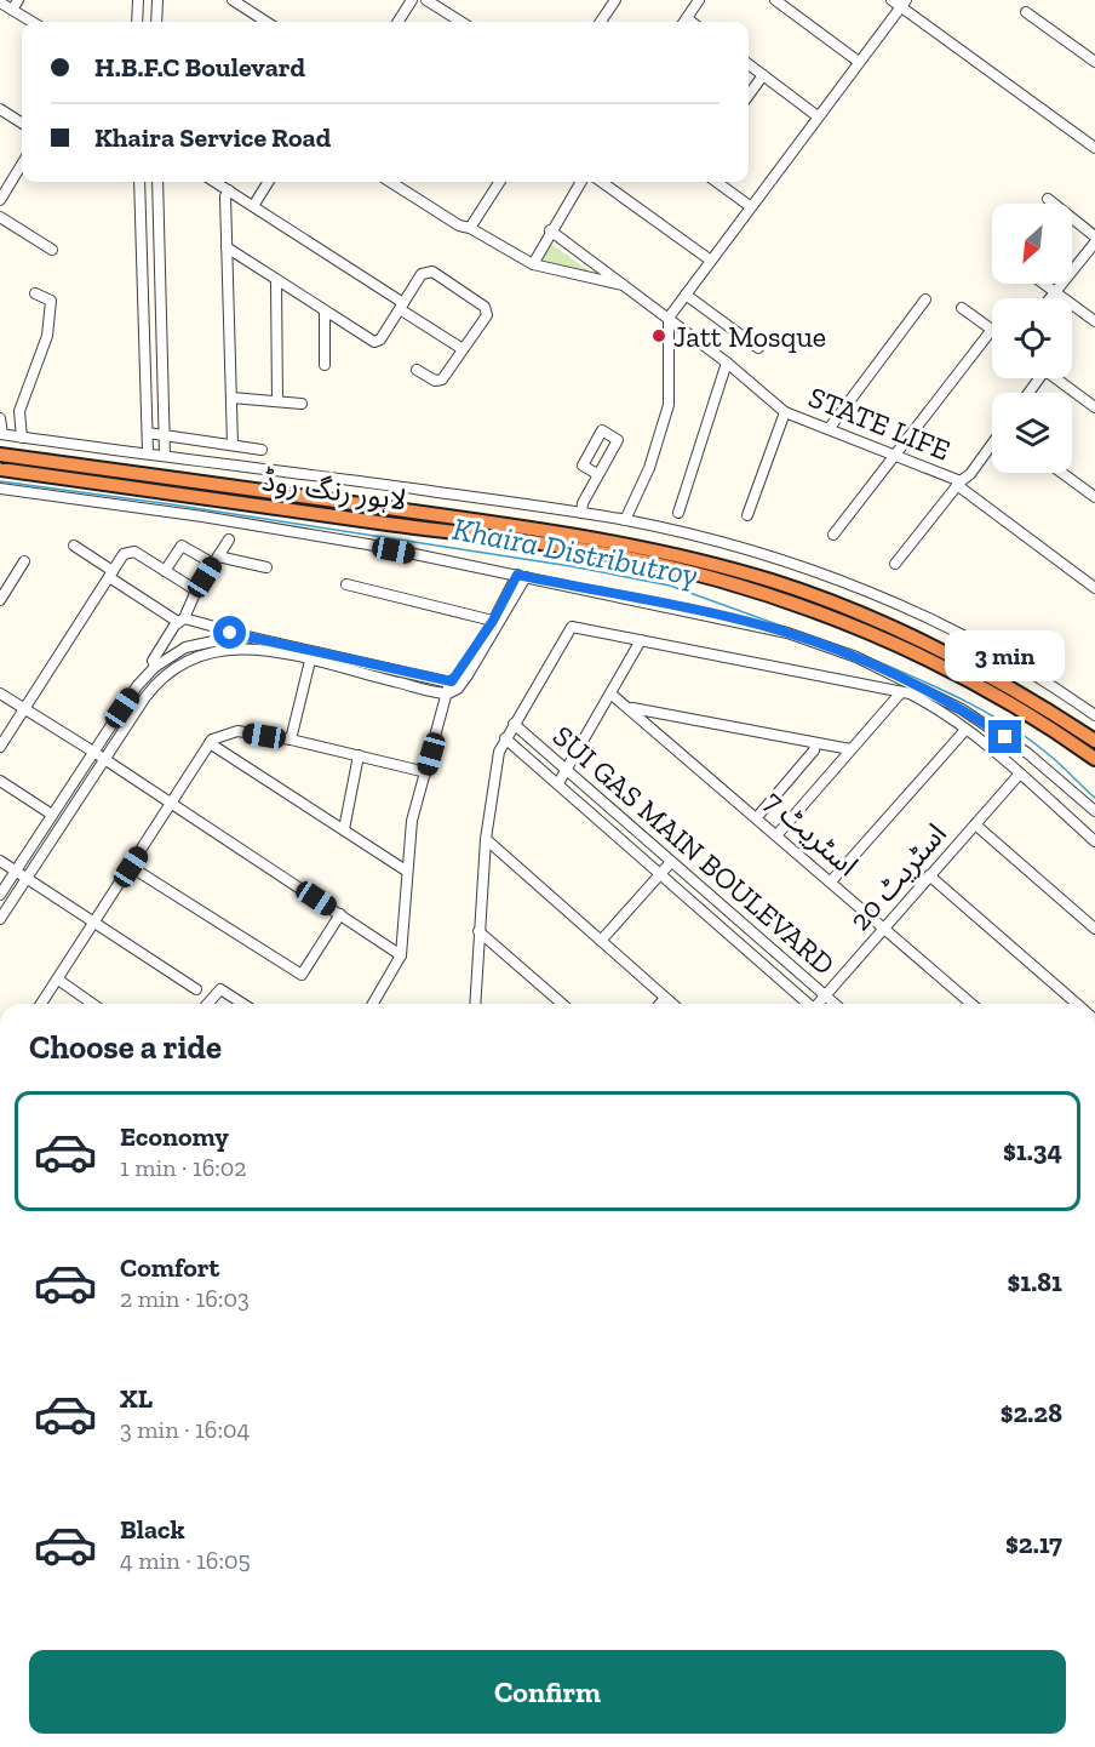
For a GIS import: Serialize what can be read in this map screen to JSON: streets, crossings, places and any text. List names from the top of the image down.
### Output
{
  "streets": {
    "highway": ["لاہور رنگ روڈ"],
    "street": [
      "STATE LIFE",
      "اسٹریٹ 7",
      "SUI GAS MAIN BOULEVARD",
      "اسٹریٹ 20"
    ]
  },
  "crossings": [
    ["اسٹریٹ 7", "اسٹریٹ 20"],
    ["SUI GAS MAIN BOULEVARD", "اسٹریٹ 20"]
  ],
  "water": ["Khaira Distributroy"],
  "places": ["Jatt Mosque"],
  "north": "bottom left",
  "page": {
    "banner": ["H.B.F.C Boulevard", "Khaira Service Road"],
    "bubble": "3 min",
    "heading": "Choose a ride",
    "list": [
      {
        "name": "Economy",
        "note": "1 min · 16:02",
        "value": "$1.34"
      },
      {
        "name": "Comfort",
        "note": "2 min · 16:03",
        "value": "$1.81"
      },
      {
        "name": "XL",
        "note": "3 min · 16:04",
        "value": "$2.28"
      },
      {
        "name": "Black",
        "note": "4 min · 16:05",
        "value": "$2.17"
      }
    ],
    "buttons": "Confirm"
  }
}
